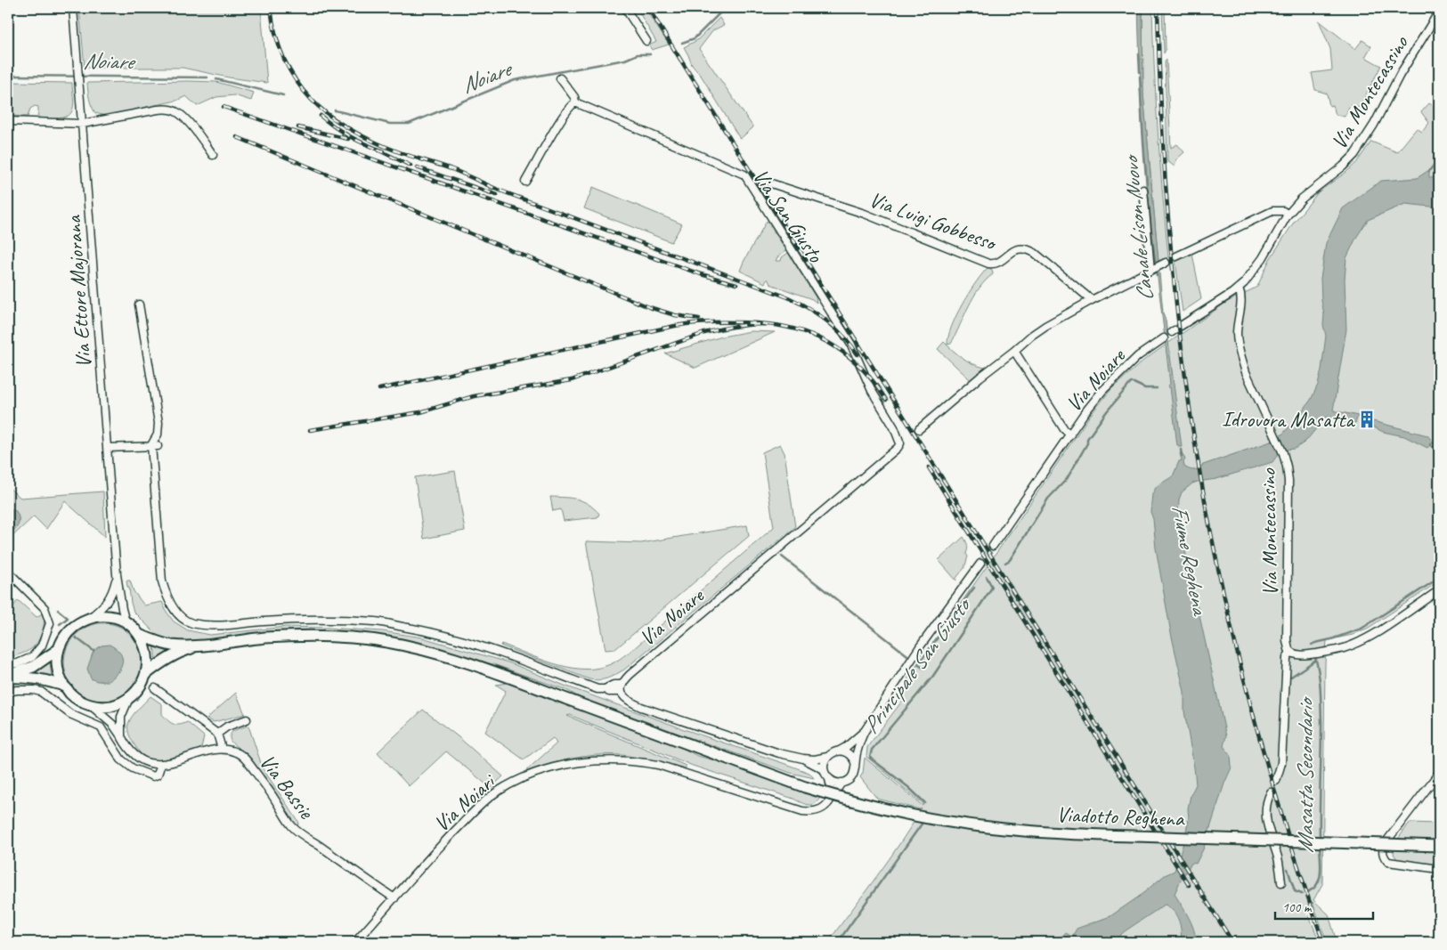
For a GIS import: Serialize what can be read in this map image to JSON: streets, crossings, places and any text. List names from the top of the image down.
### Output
{
  "streets": {
    "highway": ["Viadotto Reghena"],
    "street": [
      "Via Montecassino",
      "Via San Giusto",
      "Via Luigi Gobbesso",
      "Via Ettore Majorana",
      "Via Noiare",
      "Via Bassie",
      "Via Noiari"
    ]
  },
  "crossings": [
    ["Via San Giusto", "Via Noiare"],
    ["Via Bassie", "Via Noiari"]
  ],
  "water": [
    "Noiare",
    "Canale Lison Nuovo",
    "Fiume Reghena",
    "Principale San Giusto",
    "Masatta Secondario"
  ],
  "places": {
    "building": ["Idrovora Masatta"]
  },
  "scale_bar": "100 m"
}
